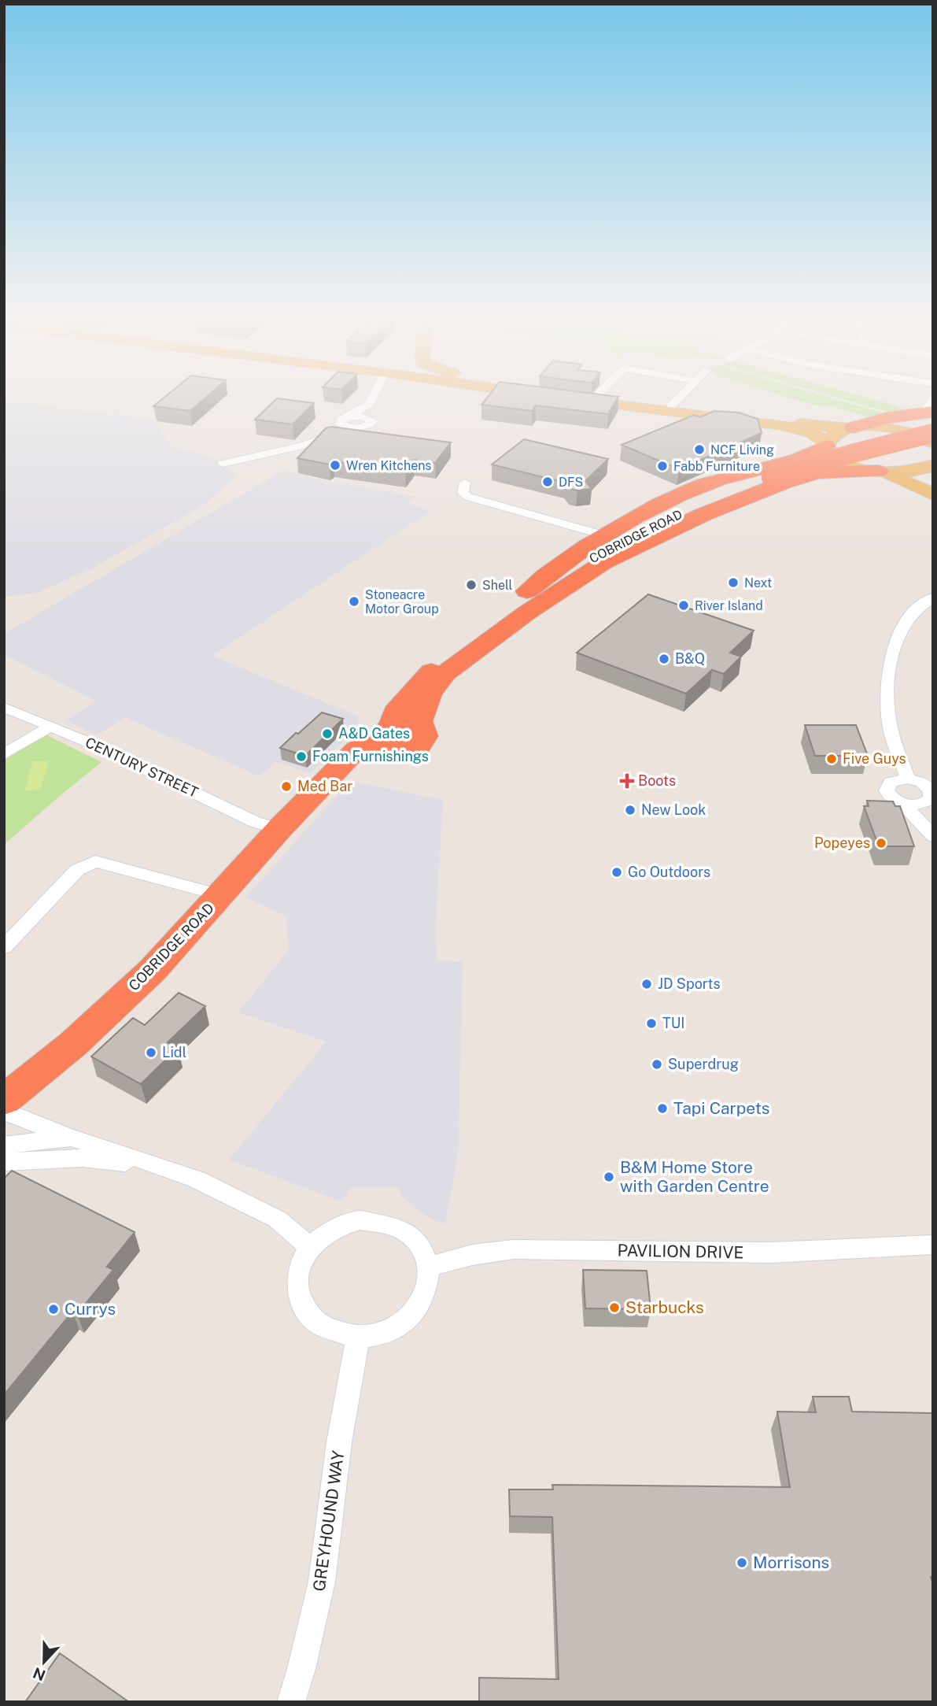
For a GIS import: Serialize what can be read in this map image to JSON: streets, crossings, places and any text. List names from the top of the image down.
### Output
{
  "streets": {
    "highway": ["COBRIDGE ROAD"],
    "street": ["CENTURY STREET", "PAVILION DRIVE", "GREYHOUND WAY"]
  },
  "crossings": [
    ["COBRIDGE ROAD", "CENTURY STREET"],
    ["PAVILION DRIVE", "GREYHOUND WAY"]
  ],
  "places": {
    "other": [
      "NCF Living",
      "Wren Kitchens",
      "Fabb Furniture",
      "DFS",
      "Next",
      "Shell",
      "Stoneacre Motor Group",
      "River Island",
      "B&Q",
      "A&D Gates",
      "Foam Furnishings",
      "Five Guys",
      "Med Bar",
      "New Look",
      "Popeyes",
      "Go Outdoors",
      "JD Sports",
      "TUI",
      "Lidl",
      "Superdrug",
      "Tapi Carpets",
      "B&M Home Store with Garden Centre",
      "Starbucks",
      "Currys",
      "Morrisons"
    ],
    "health": ["Boots"]
  },
  "north": "bottom"
}
